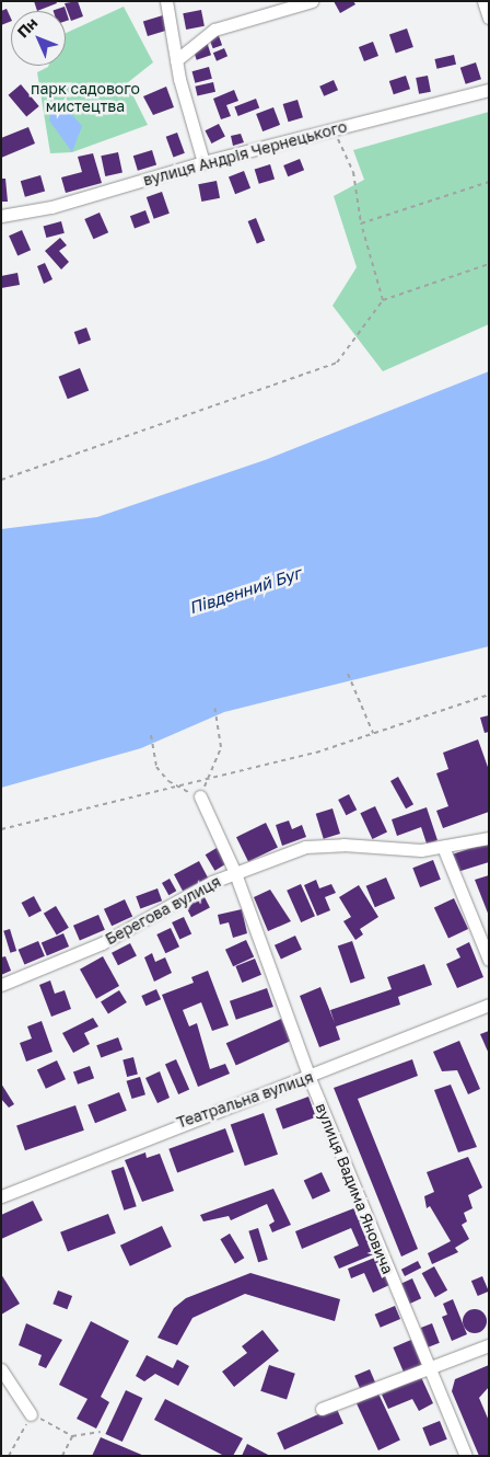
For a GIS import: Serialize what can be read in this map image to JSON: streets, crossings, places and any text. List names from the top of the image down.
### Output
{
  "streets": {
    "street": [
      "вулиця Андрія Чернецького",
      "Берегова вулиця",
      "Театральна вулиця",
      "вулиця Вадима Яновича"
    ]
  },
  "crossings": [
    ["Берегова вулиця", "вулиця Вадима Яновича"],
    ["Театральна вулиця", "вулиця Вадима Яновича"]
  ],
  "water": ["Південний Буг"],
  "parks": ["парк садового мистецтва"],
  "north": "top left"
}
